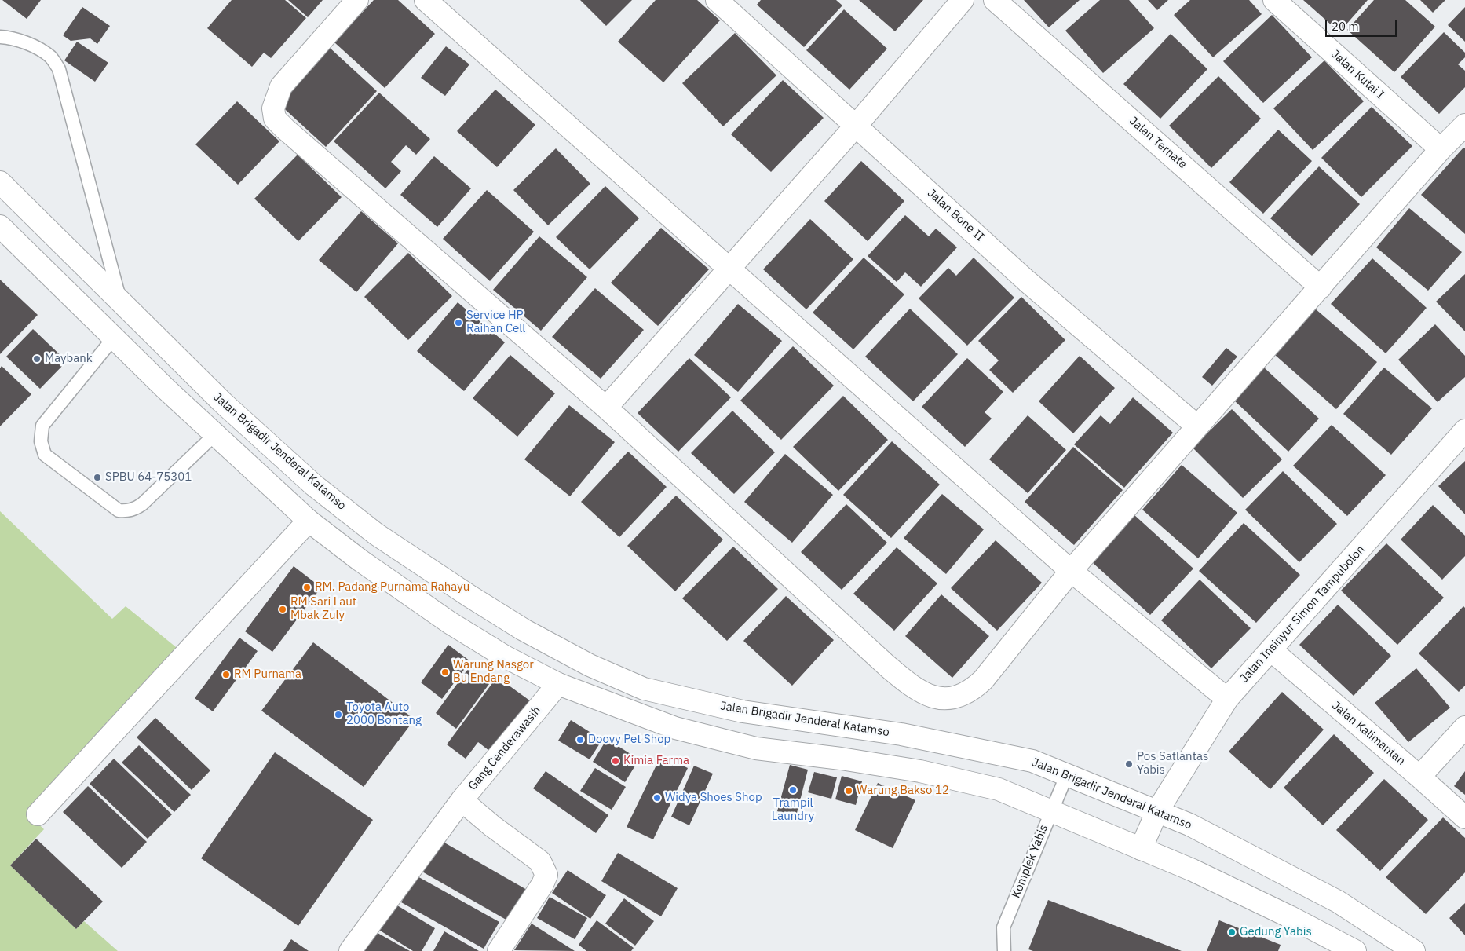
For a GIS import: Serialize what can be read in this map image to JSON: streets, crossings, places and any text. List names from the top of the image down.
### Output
{
  "streets": {
    "street": [
      "Jalan Kutai I",
      "Jalan Ternate",
      "Jalan Bone II",
      "Jalan Brigadir Jenderal Katamso",
      "Jalan Insinyur Simon Tampubolon",
      "Jalan Kalimantan",
      "Gang Cenderawasih"
    ],
    "lane": ["Komplek Yabis"]
  },
  "crossings": [
    ["Jalan Brigadir Jenderal Katamso", "Jalan Insinyur Simon Tampubolon"],
    ["Jalan Brigadir Jenderal Katamso", "Komplek Yabis"],
    ["Jalan Insinyur Simon Tampubolon", "Jalan Kalimantan"]
  ],
  "places": [
    "Service HP Raihan Cell",
    "Maybank",
    "SPBU 64-75301",
    "RM. Padang Purnama Rahayu",
    "RM Sari Laut Mbak Zuly",
    "Warung Nasgor Bu Endang",
    "RM Purnama",
    "Toyota Auto 2000 Bontang",
    "Doovy Pet Shop",
    "Kimia Farma",
    "Pos Satlantas Yabis",
    "Trampil Laundry",
    "Warung Bakso 12",
    "Widya Shoes Shop",
    "Gedung Yabis"
  ],
  "scale_bar": "20 m"
}
